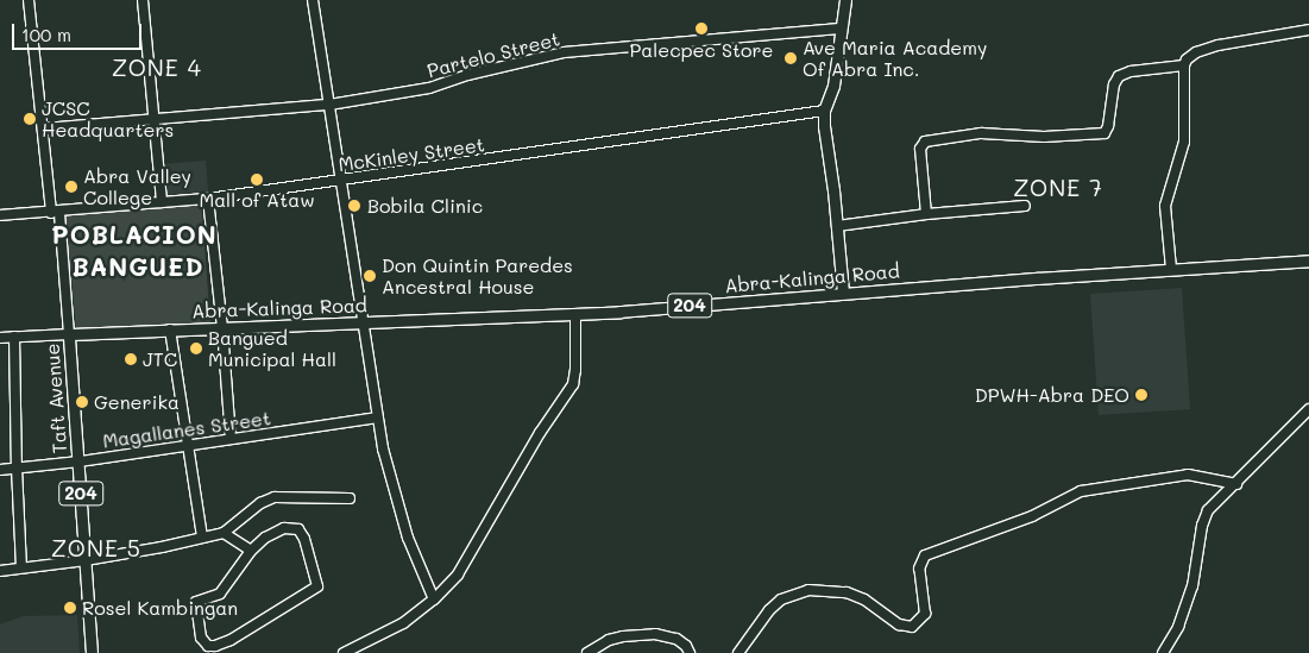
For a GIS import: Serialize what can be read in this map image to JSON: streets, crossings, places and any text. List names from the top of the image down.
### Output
{
  "streets": {
    "main road": ["Abra-Kalinga Road", "204", "Taft Avenue"],
    "street": ["Partelo Street", "McKinley Street", "Magallanes Street"]
  },
  "crossings": [
    ["Partelo Street", "Taft Avenue"],
    ["McKinley Street", "Taft Avenue"],
    ["Abra-Kalinga Road", "Taft Avenue"],
    ["Taft Avenue", "Magallanes Street"]
  ],
  "districts": [
    "ZONE 4",
    "ZONE 7",
    "POBLACION",
    "BANGUED",
    "ZONE 5"
  ],
  "places": [
    "Palecpec Store",
    "Ave Maria Academy Of Abra Inc.",
    "JCSC Headquarters",
    "Mall of Ataw",
    "Abra Valley College",
    "Bobila Clinic",
    "Don Quintin Paredes Ancestral House",
    "Bangued Municipal Hall",
    "JTC",
    "DPWH-Abra DEO",
    "Generika",
    "Rosel Kambingan"
  ],
  "scale_bar": "100 m"
}
